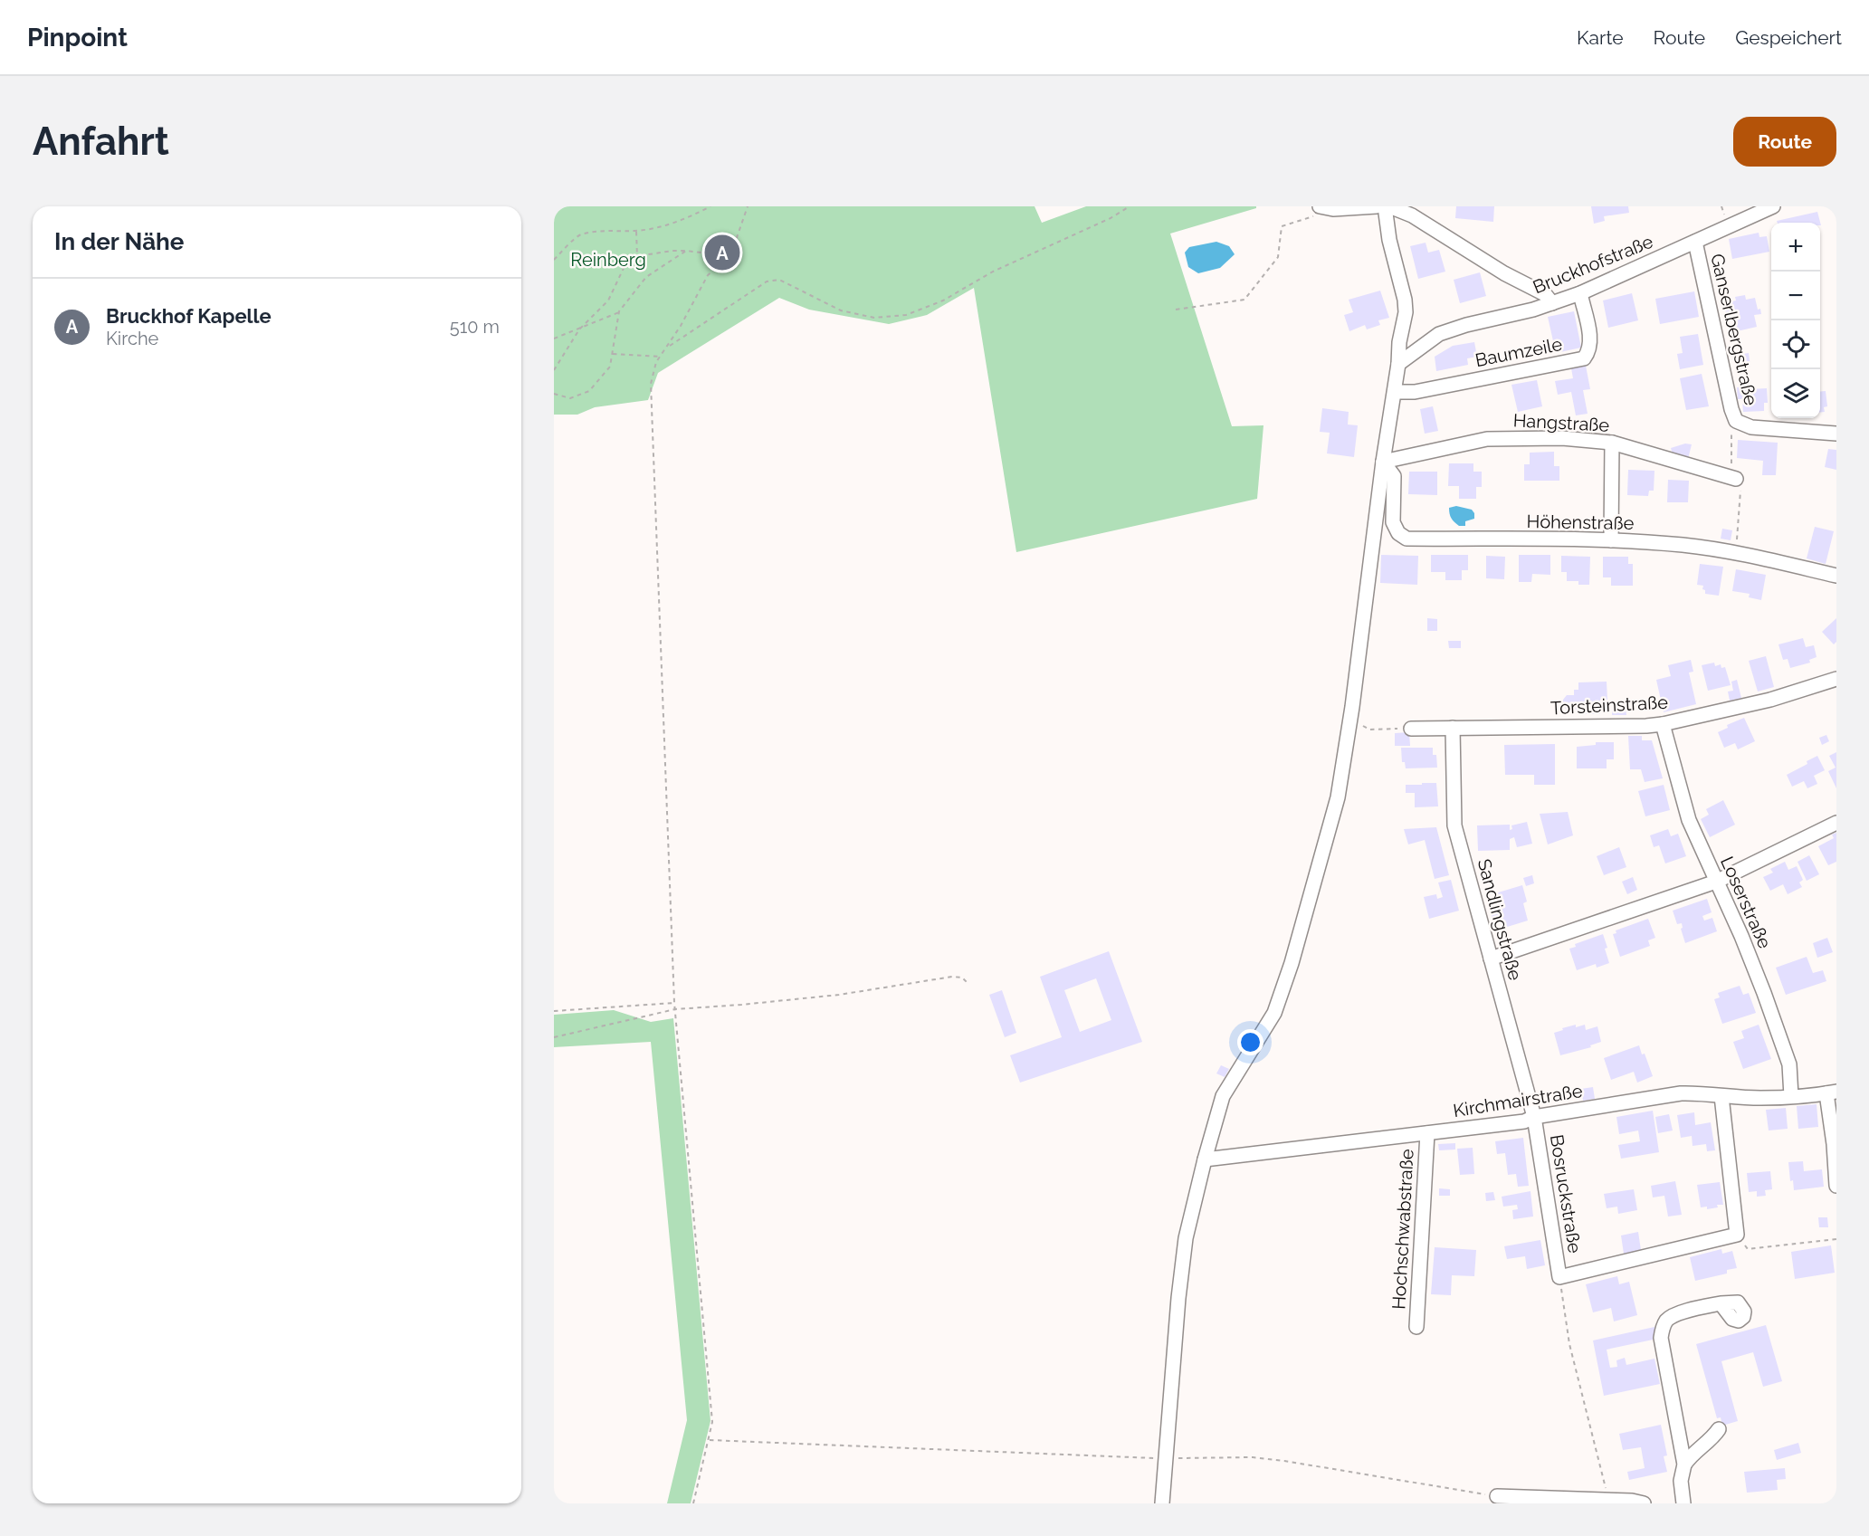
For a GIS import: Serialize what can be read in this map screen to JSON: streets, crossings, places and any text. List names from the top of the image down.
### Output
{
  "streets": {
    "street": [
      "Bruckhofstraße",
      "Ganserlbergstraße",
      "Baumzeile",
      "Hangstraße",
      "Höhenstraße",
      "Torsteinstraße",
      "Loserstraße",
      "Sandlingstraße",
      "Kirchmairstraße",
      "Bosruckstraße",
      "Hochschwabstraße"
    ]
  },
  "crossings": [
    ["Bruckhofstraße", "Ganserlbergstraße"],
    ["Bruckhofstraße", "Baumzeile"],
    ["Hangstraße", "Höhenstraße"],
    ["Torsteinstraße", "Loserstraße"],
    ["Torsteinstraße", "Sandlingstraße"],
    ["Loserstraße", "Kirchmairstraße"],
    ["Sandlingstraße", "Kirchmairstraße"],
    ["Sandlingstraße", "Bosruckstraße"],
    ["Kirchmairstraße", "Bosruckstraße"],
    ["Kirchmairstraße", "Hochschwabstraße"]
  ],
  "parks": ["Reinberg"],
  "page": {
    "header": "Pinpoint",
    "nav": ["Karte", "Route", "Gespeichert"],
    "buttons": "Route",
    "title": "Anfahrt",
    "heading": "In der Nähe",
    "map_buttons": ["+", "−"],
    "pins": "A",
    "list": [
      {
        "mark": "A",
        "name": "Bruckhof Kapelle",
        "note": "Kirche",
        "value": "510 m"
      }
    ]
  }
}
